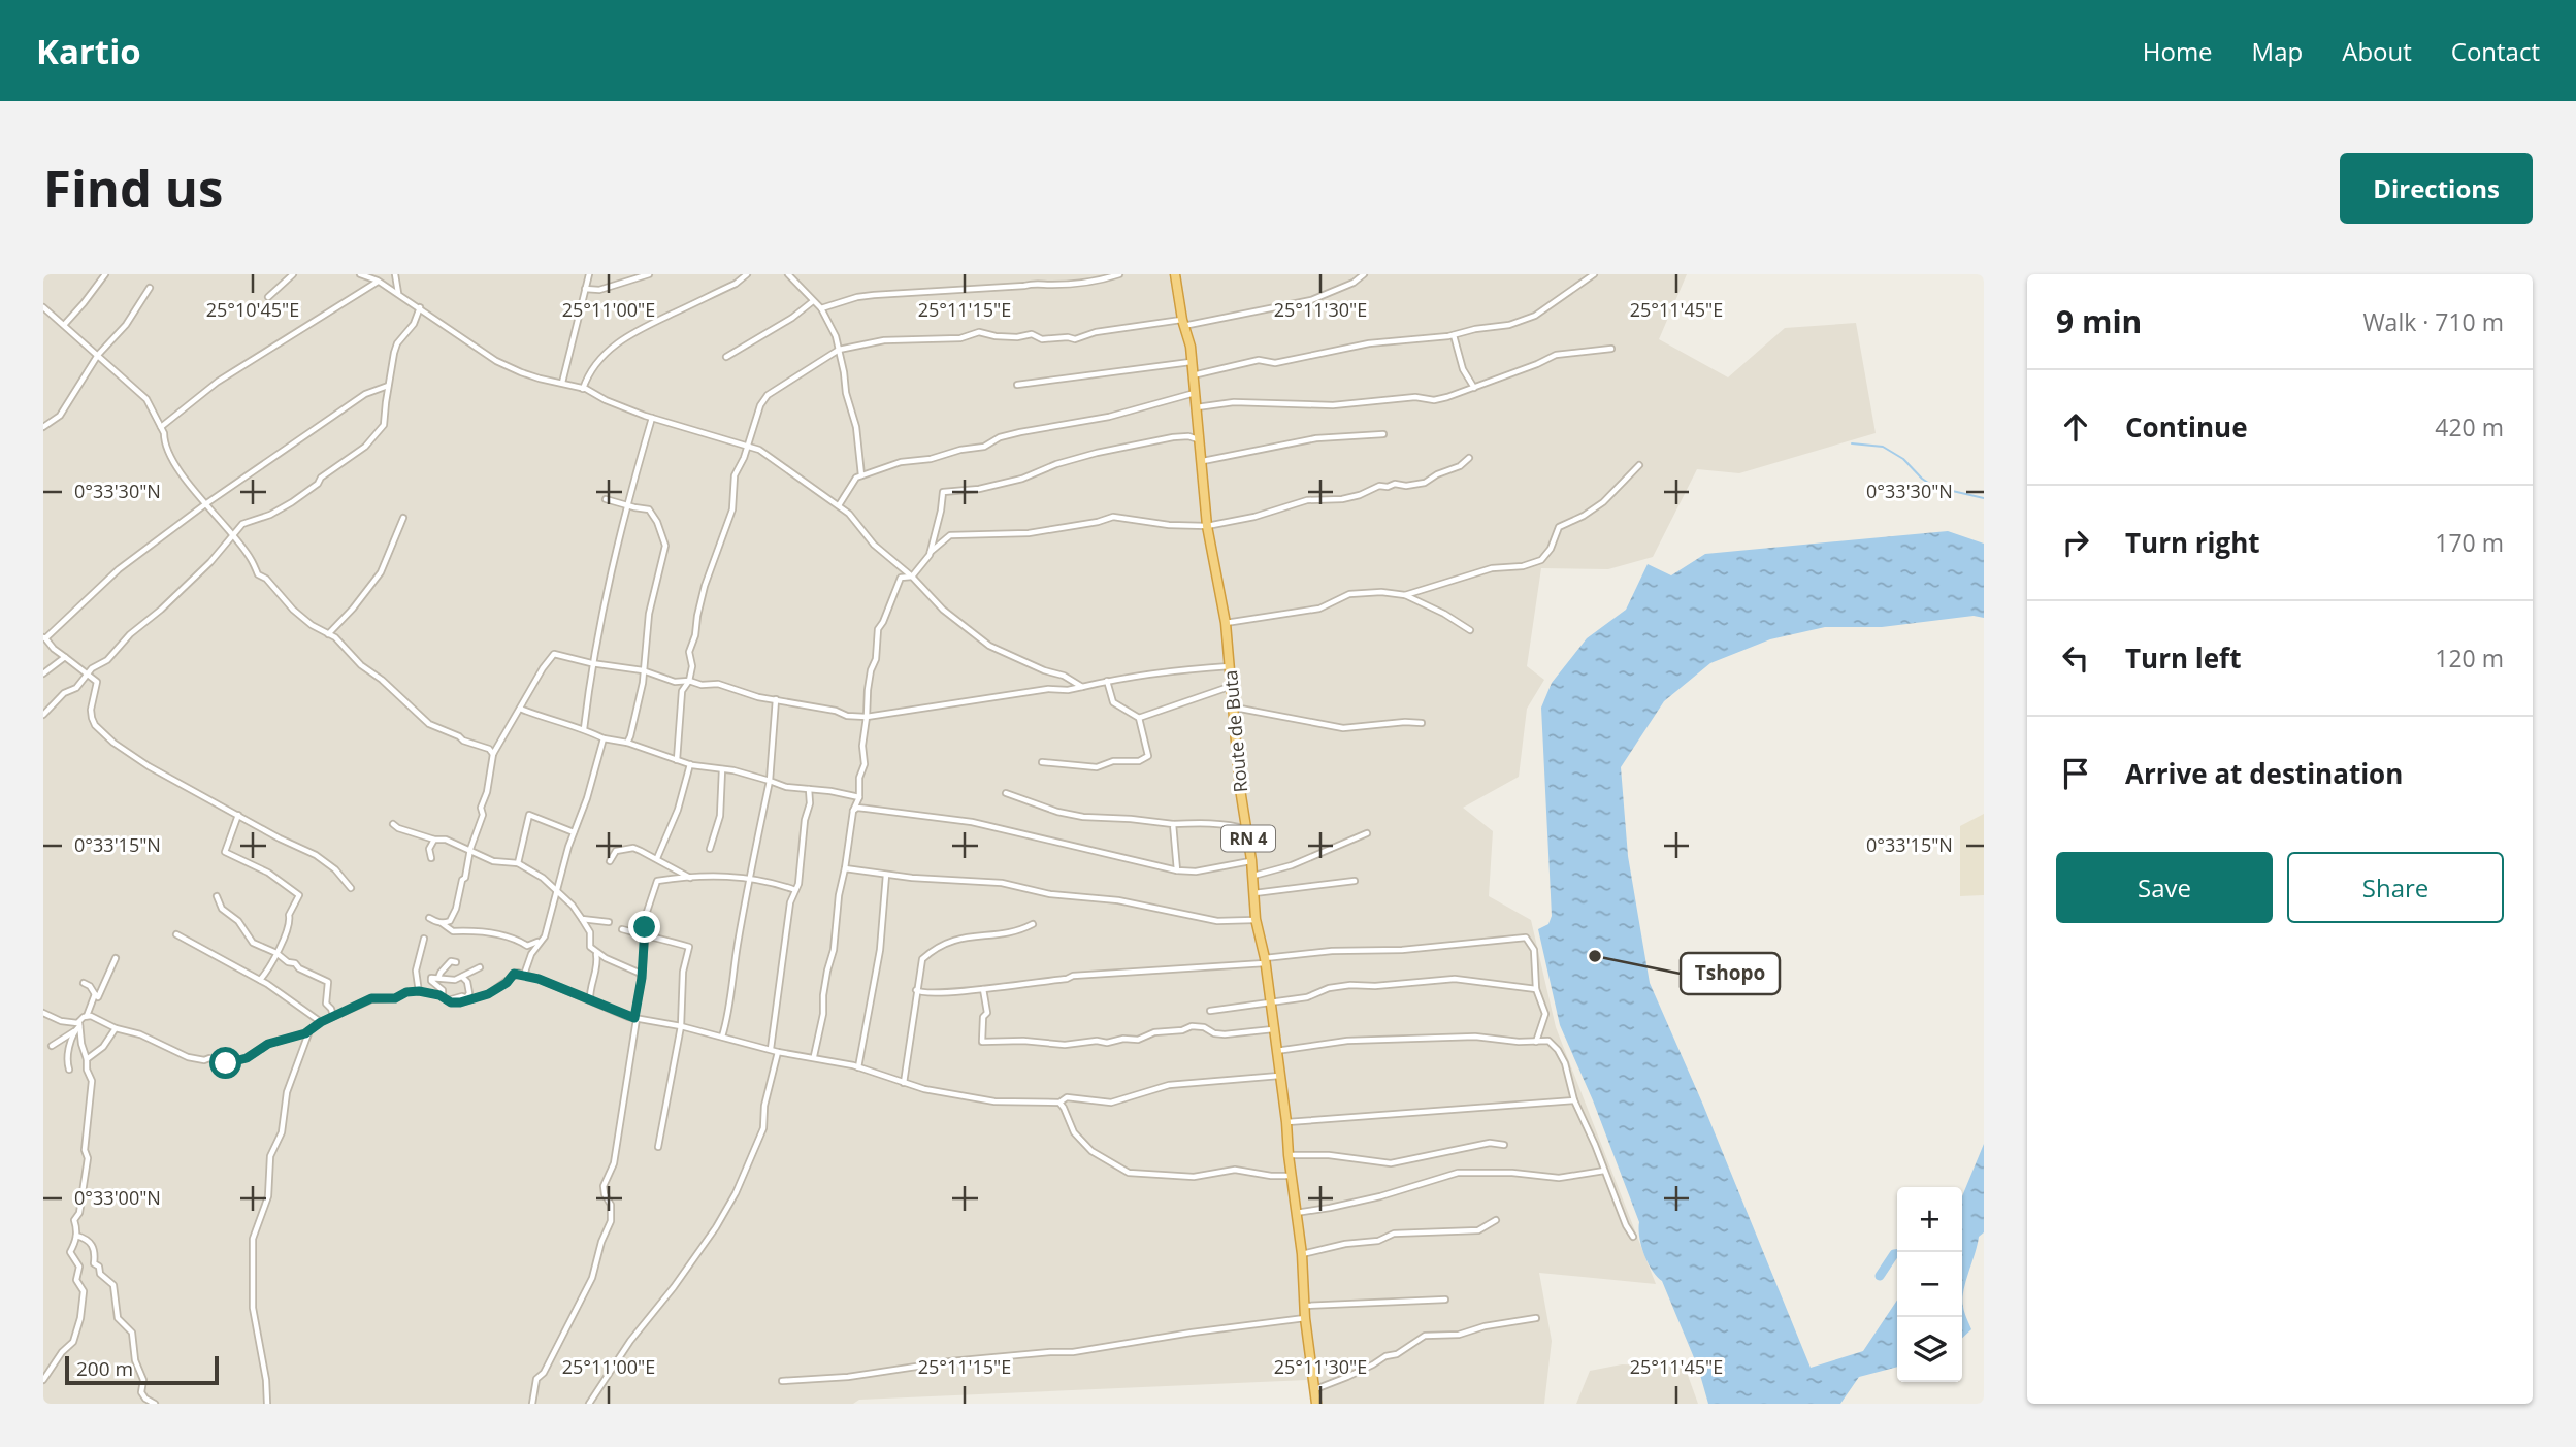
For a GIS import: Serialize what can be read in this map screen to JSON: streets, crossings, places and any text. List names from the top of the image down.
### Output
{
  "streets": {
    "highway": ["Route de Buta", "RN 4"]
  },
  "places": ["Tshopo"],
  "scale_bar": "200 m",
  "page": {
    "header": "Kartio",
    "nav": [
      "Home",
      "Map",
      "About",
      "Contact"
    ],
    "buttons": [
      "Directions",
      ["Save", "Share"]
    ],
    "title": "Find us",
    "heading": ["9 min", "Walk · 710 m"],
    "list": [
      ["Continue", "420 m"],
      ["Turn right", "170 m"],
      ["Turn left", "120 m"],
      "Arrive at destination"
    ],
    "map_buttons": ["+", "−"],
    "scale": "200 m"
  },
  "coordinates": [
    "25°10'45\"E",
    "25°11'00\"E",
    "25°11'15\"E",
    "25°11'30\"E",
    "25°11'45\"E",
    "0°33'30\"N",
    "0°33'15\"N",
    "0°33'00\"N"
  ]
}
